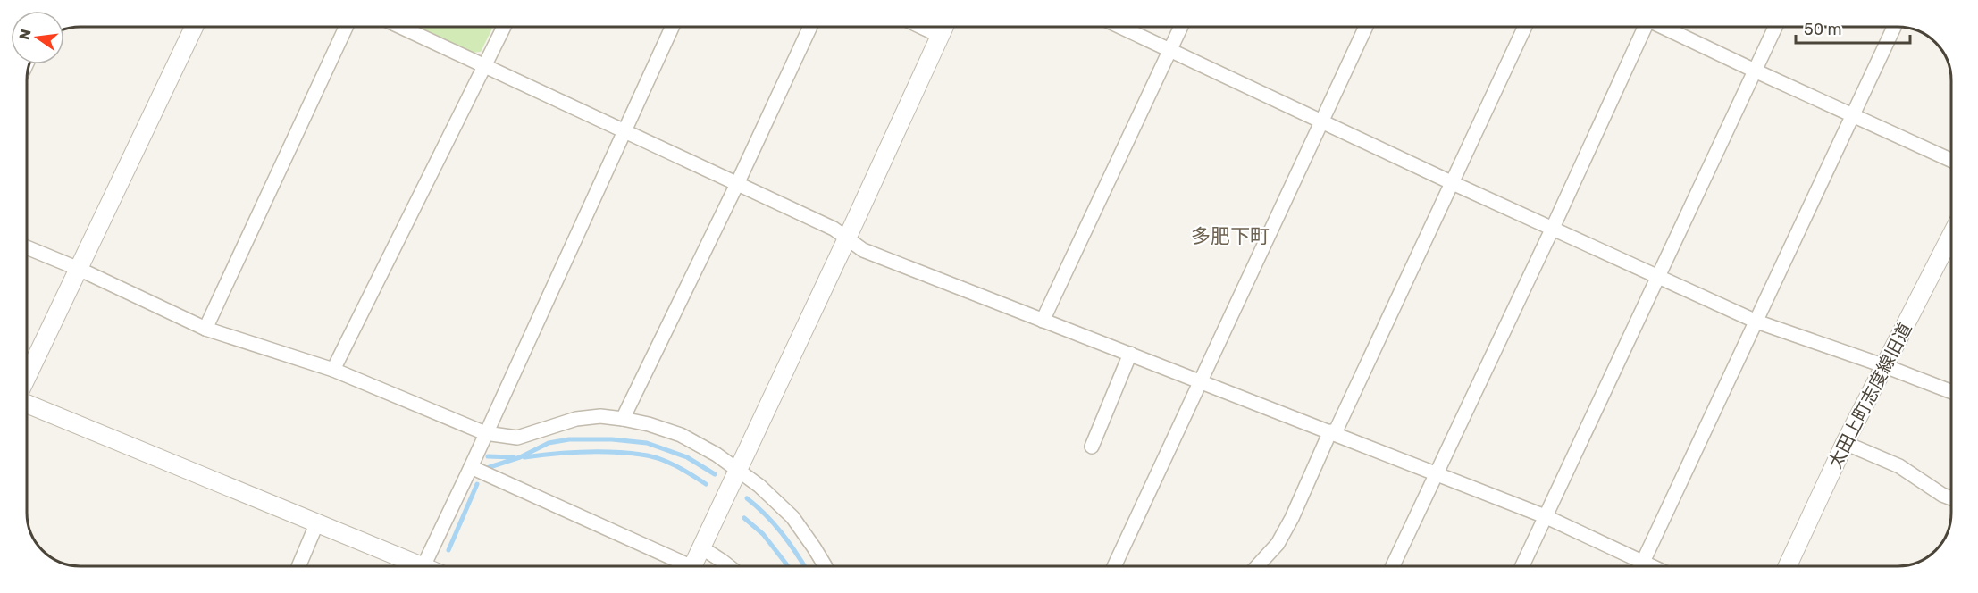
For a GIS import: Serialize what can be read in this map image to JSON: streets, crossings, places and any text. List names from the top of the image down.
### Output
{
  "streets": {
    "street": ["太田上町志度線旧道"]
  },
  "districts": ["多肥下町"],
  "scale_bar": "50 m",
  "north": "left"
}
